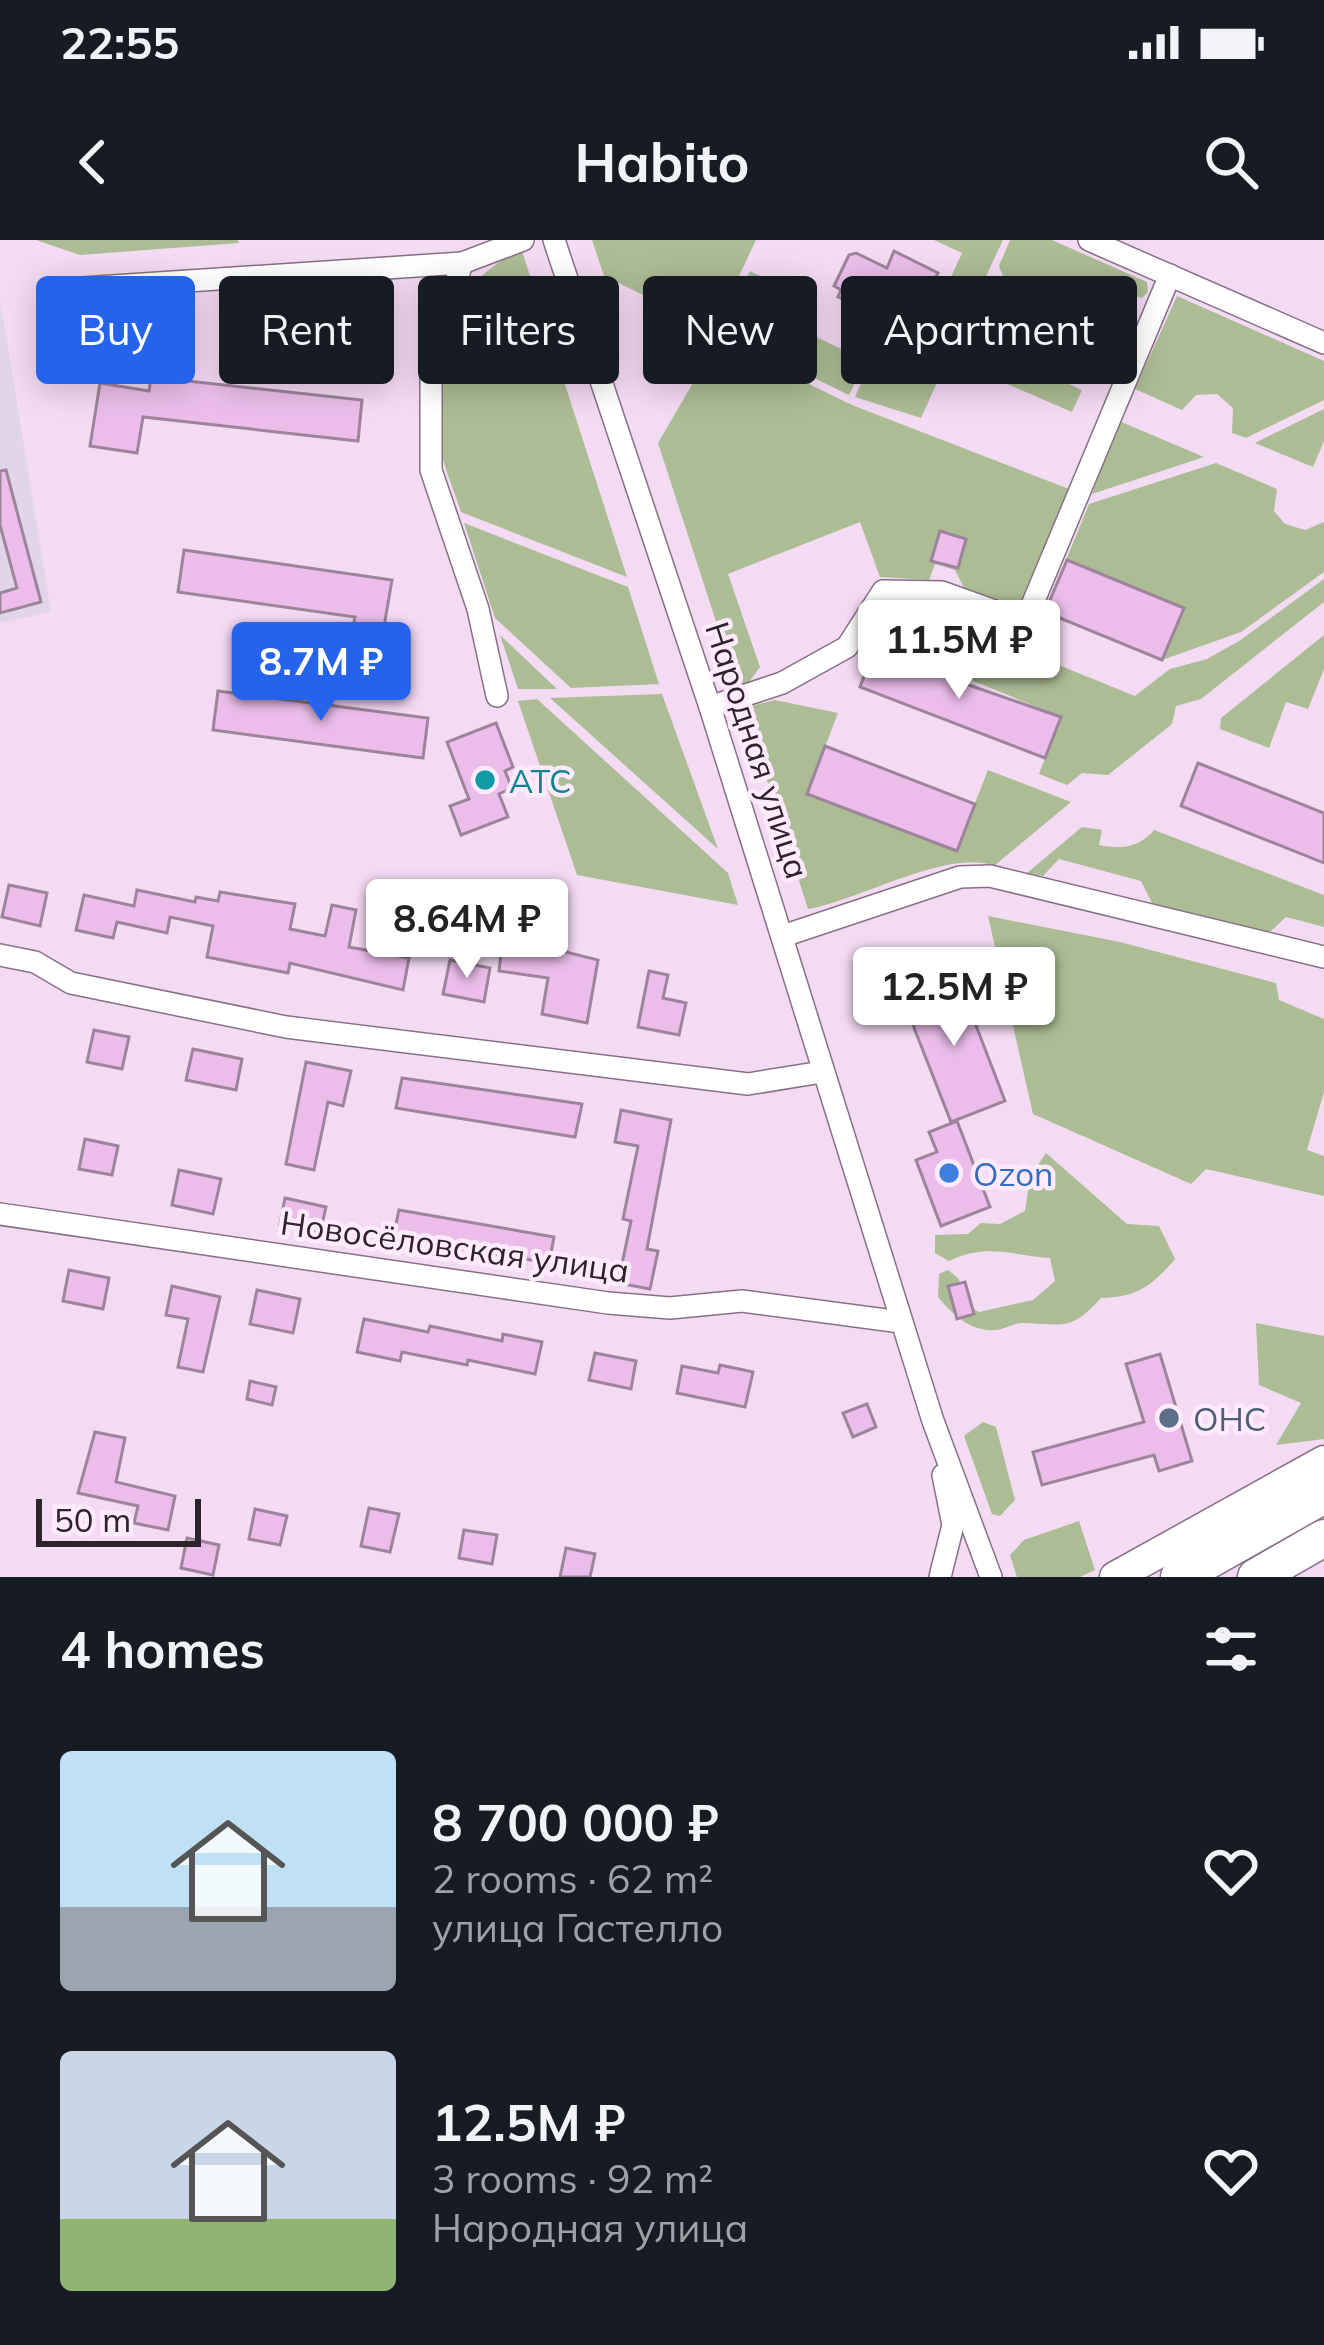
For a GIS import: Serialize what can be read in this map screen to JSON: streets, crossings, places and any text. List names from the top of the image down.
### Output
{
  "streets": {
    "street": ["Народная улица", "Новосёловская улица"]
  },
  "crossings": [
    ["Народная улица", "Новосёловская улица"]
  ],
  "places": ["АТС", "Ozon", "ОНС"],
  "scale_bar": "50 m",
  "page": {
    "status": "22:55",
    "header": "Habito",
    "chip": [
      "Buy",
      "Rent",
      "Filters",
      "New",
      "Apartment"
    ],
    "price": [
      "11.5M ₽",
      "8.7M ₽",
      "8.64M ₽",
      "12.5M ₽"
    ],
    "scale": "50 m",
    "heading": "4 homes",
    "list": [
      {
        "name": "8 700 000 ₽",
        "note": "2 rooms · 62 m² · улица Гастелло"
      },
      {
        "name": "12.5M ₽",
        "note": "3 rooms · 92 m² · Народная улица"
      }
    ]
  }
}
